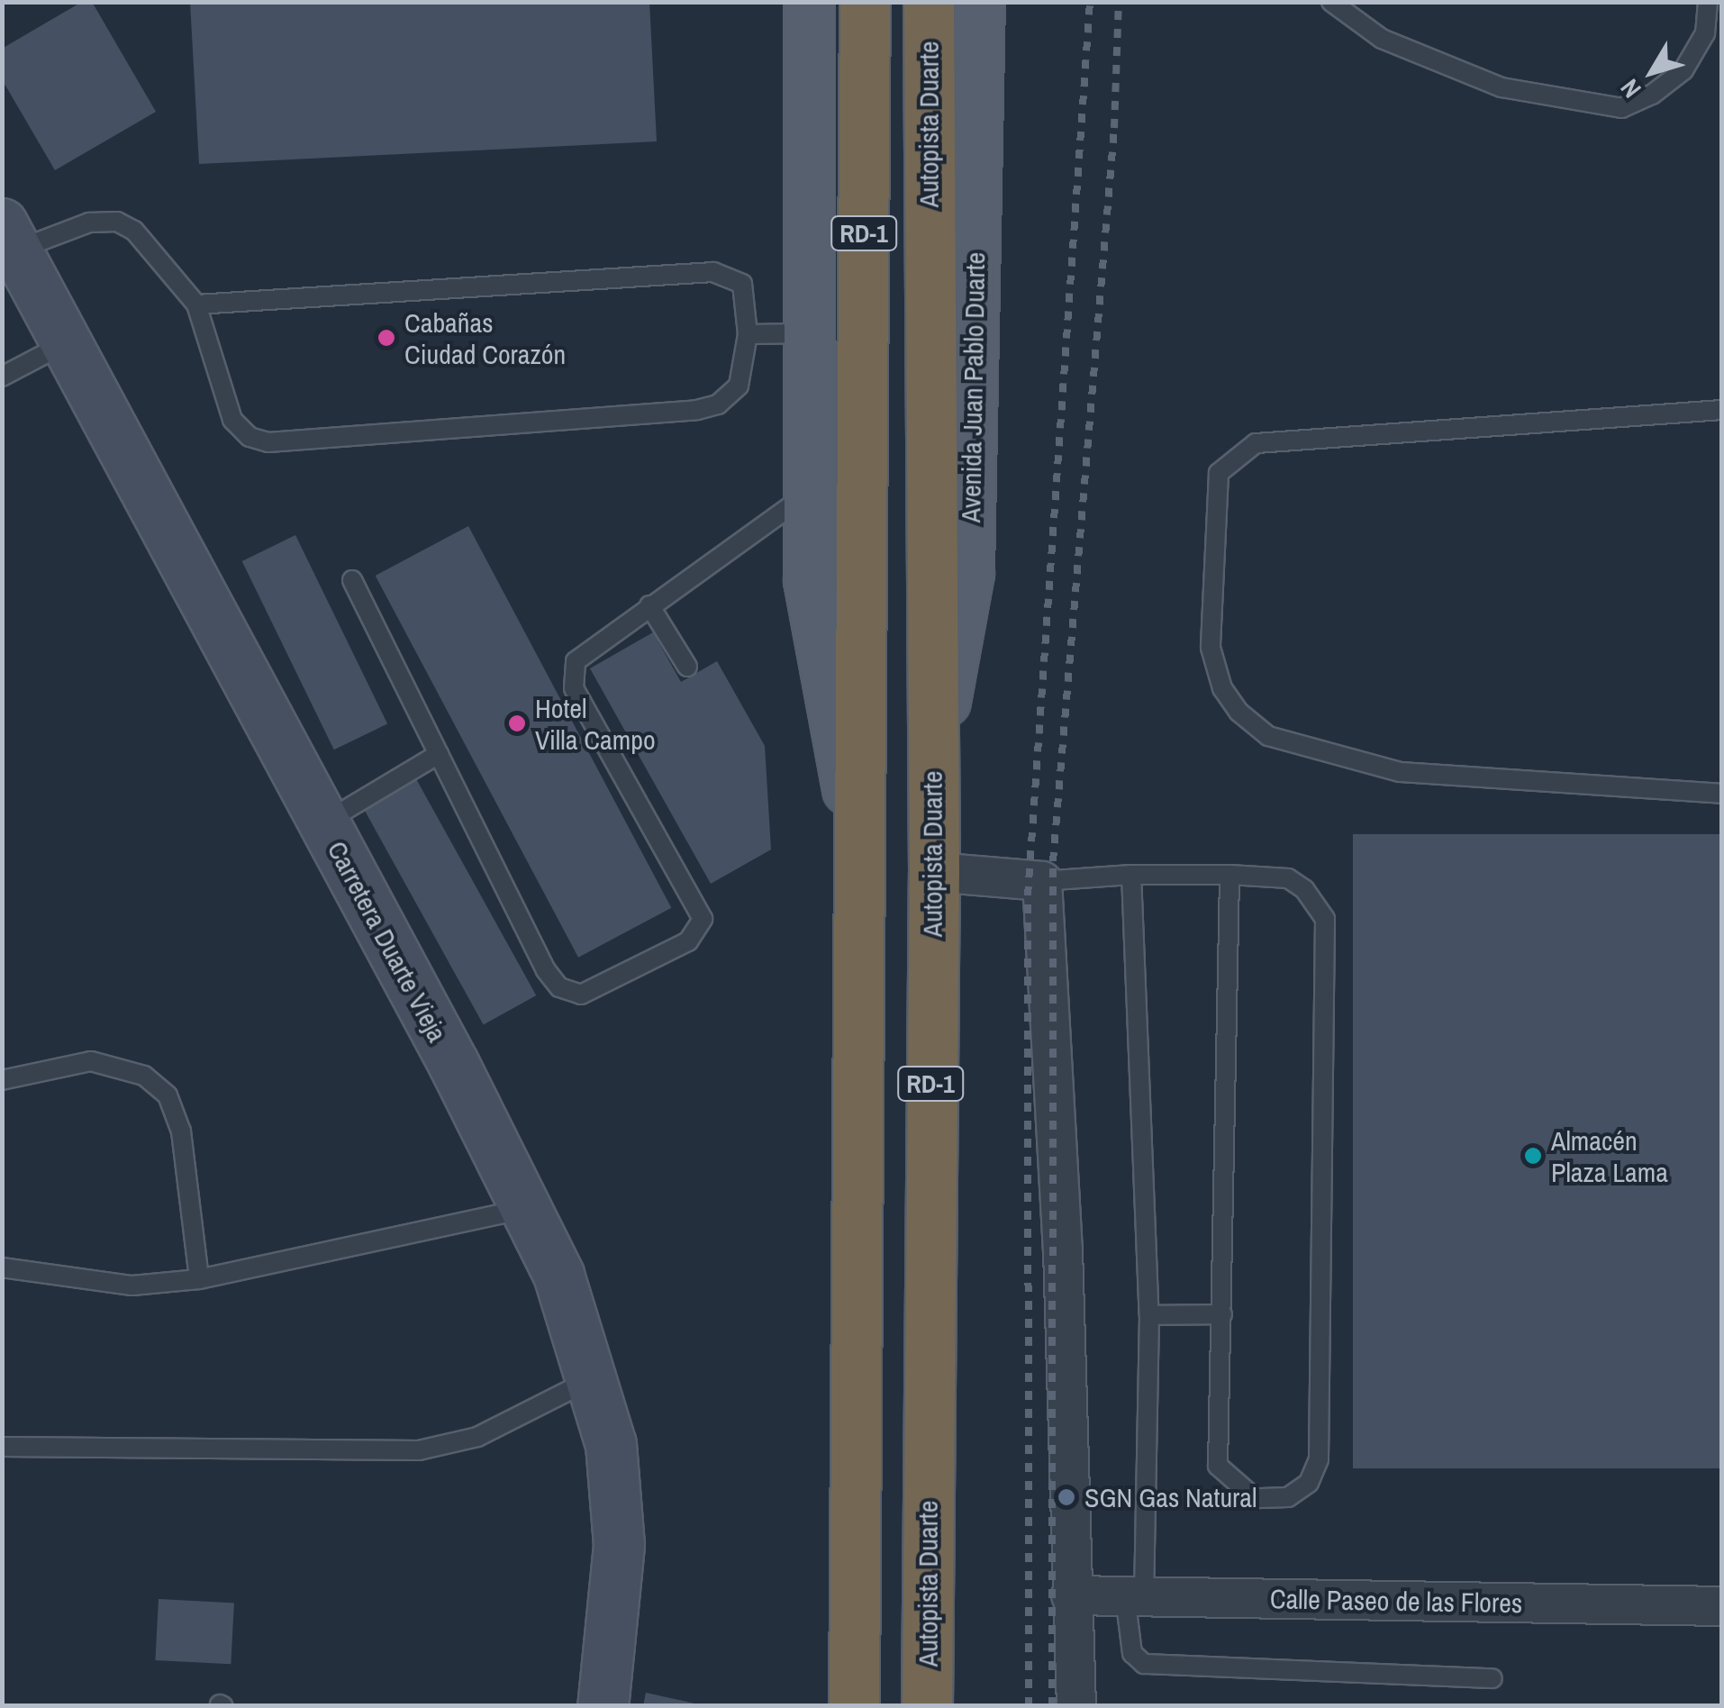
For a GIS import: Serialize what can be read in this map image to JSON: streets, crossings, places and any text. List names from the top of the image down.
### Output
{
  "streets": {
    "highway": ["Autopista Duarte", "RD-1"],
    "main road": ["Avenida Juan Pablo Duarte", "Carretera Duarte Vieja"],
    "street": ["Calle Paseo de las Flores"]
  },
  "crossings": [
    ["Autopista Duarte", "Avenida Juan Pablo Duarte"]
  ],
  "places": [
    "Cabañas Ciudad Corazón",
    "Hotel Villa Campo",
    "Almacén Plaza Lama",
    "SGN Gas Natural"
  ],
  "north": "bottom left"
}
